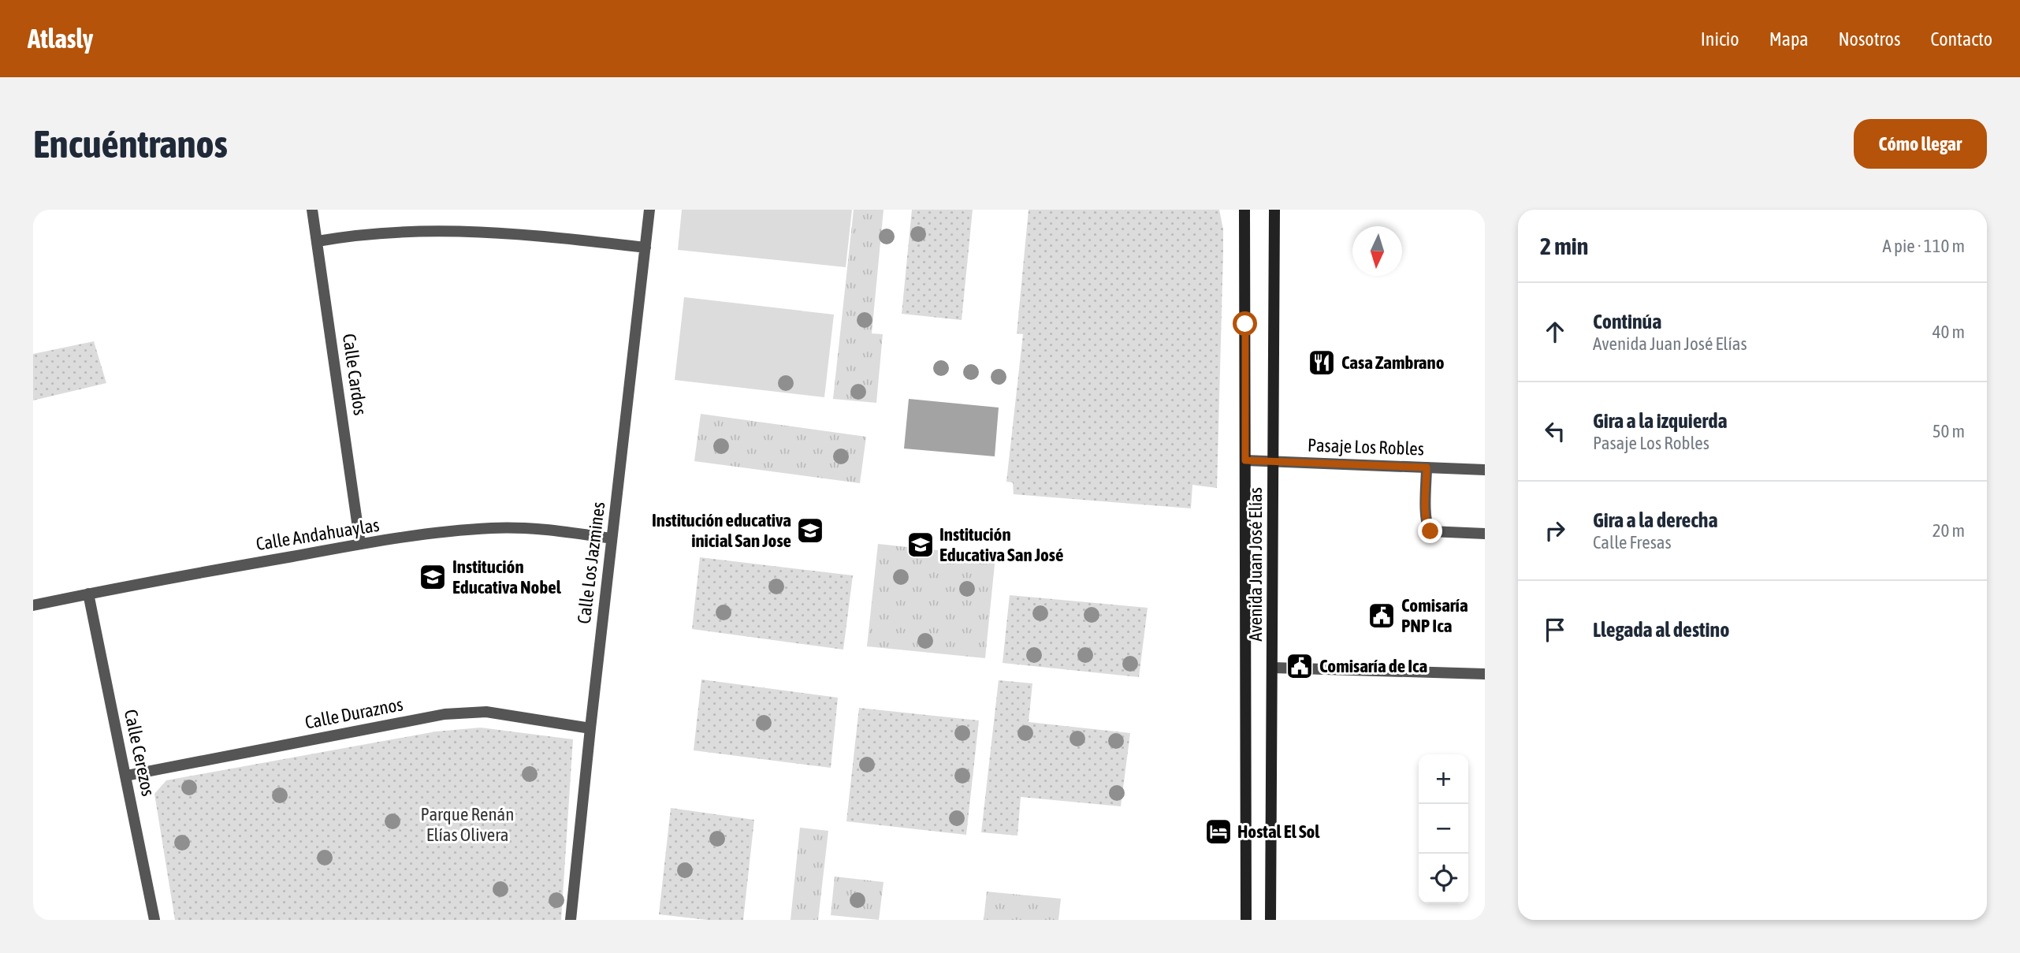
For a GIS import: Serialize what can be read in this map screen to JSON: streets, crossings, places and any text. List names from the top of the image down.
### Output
{
  "streets": {
    "street": [
      "Calle Cardos",
      "Pasaje Los Robles",
      "Calle Andahuaylas",
      "Calle Los Jazmines",
      "Avenida Juan José Elías",
      "Calle Duraznos",
      "Calle Cerezos"
    ]
  },
  "crossings": [
    ["Calle Cardos", "Calle Andahuaylas"],
    ["Pasaje Los Robles", "Avenida Juan José Elías"],
    ["Calle Andahuaylas", "Calle Los Jazmines"],
    ["Calle Andahuaylas", "Calle Cerezos"],
    ["Calle Los Jazmines", "Calle Duraznos"],
    ["Calle Duraznos", "Calle Cerezos"]
  ],
  "parks": ["Parque Renán Elías Olivera"],
  "places": {
    "restaurant": ["Casa Zambrano"],
    "school or university": ["Institución educativa inicial San Jose", "Institución Educativa San José", "Institución Educativa Nobel"],
    "public building": ["Comisaría PNP Ica", "Comisaría de Ica"],
    "hotel": ["Hostal El Sol"]
  },
  "north": "bottom",
  "page": {
    "header": "Atlasly",
    "nav": [
      "Inicio",
      "Mapa",
      "Nosotros",
      "Contacto"
    ],
    "buttons": "Cómo llegar",
    "title": "Encuéntranos",
    "heading": ["2 min", "A pie · 110 m"],
    "list": [
      ["Continúa", "Avenida Juan José Elías", "40 m"],
      ["Gira a la izquierda", "Pasaje Los Robles", "50 m"],
      ["Gira a la derecha", "Calle Fresas", "20 m"],
      "Llegada al destino"
    ],
    "map_buttons": ["+", "−"]
  }
}
